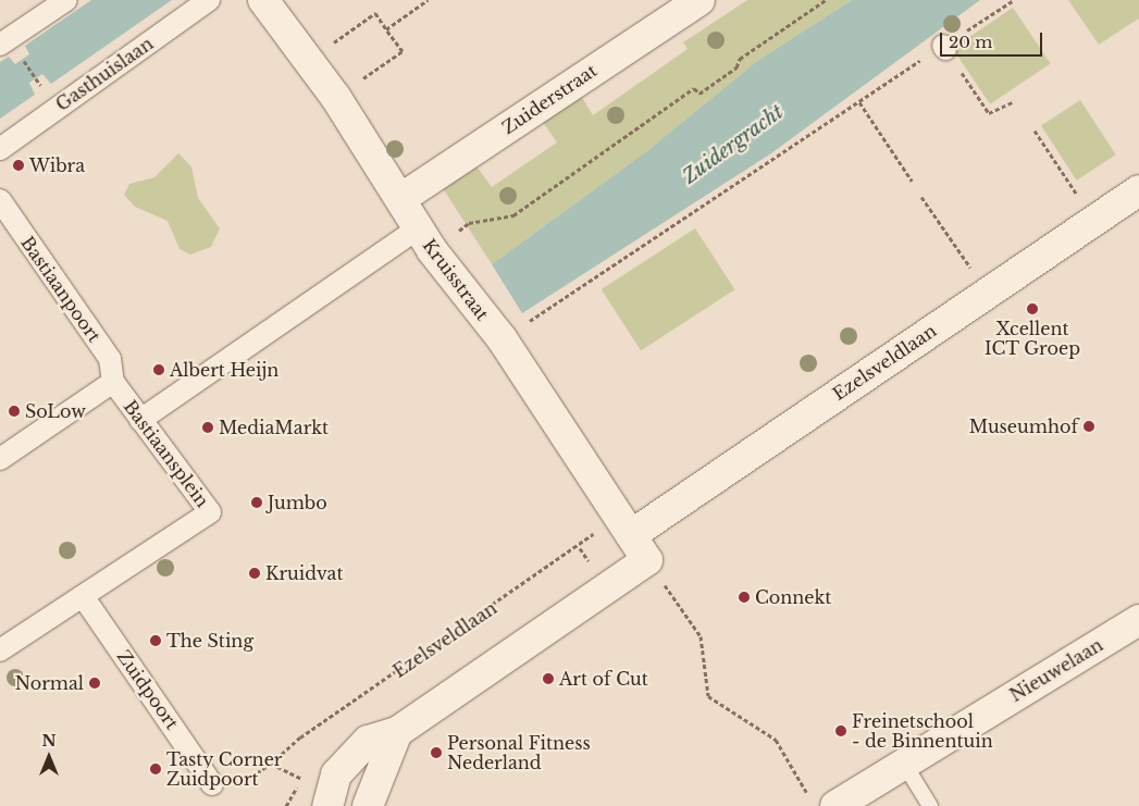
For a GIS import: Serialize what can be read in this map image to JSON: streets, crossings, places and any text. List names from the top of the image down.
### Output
{
  "streets": {
    "street": [
      "Gasthuislaan",
      "Zuiderstraat",
      "Kruisstraat",
      "Bastiaanpoort",
      "Ezelsveldlaan",
      "Bastiaansplein",
      "Nieuwelaan",
      "Zuidpoort"
    ]
  },
  "crossings": [
    ["Zuiderstraat", "Kruisstraat"],
    ["Kruisstraat", "Ezelsveldlaan"],
    ["Bastiaanpoort", "Bastiaansplein"],
    ["Ezelsveldlaan", "Zuidpoort"],
    ["Bastiaansplein", "Zuidpoort"]
  ],
  "water": ["Zuidergracht"],
  "places": [
    "Wibra",
    "Xcellent ICT Groep",
    "Albert Heijn",
    "SoLow",
    "Museumhof",
    "MediaMarkt",
    "Jumbo",
    "Kruidvat",
    "Connekt",
    "The Sting",
    "Art of Cut",
    "Normal",
    "Freinetschool - de Binnentuin",
    "Personal Fitness Nederland",
    "Tasty Corner Zuidpoort"
  ],
  "scale_bar": "20 m",
  "north": "top"
}
